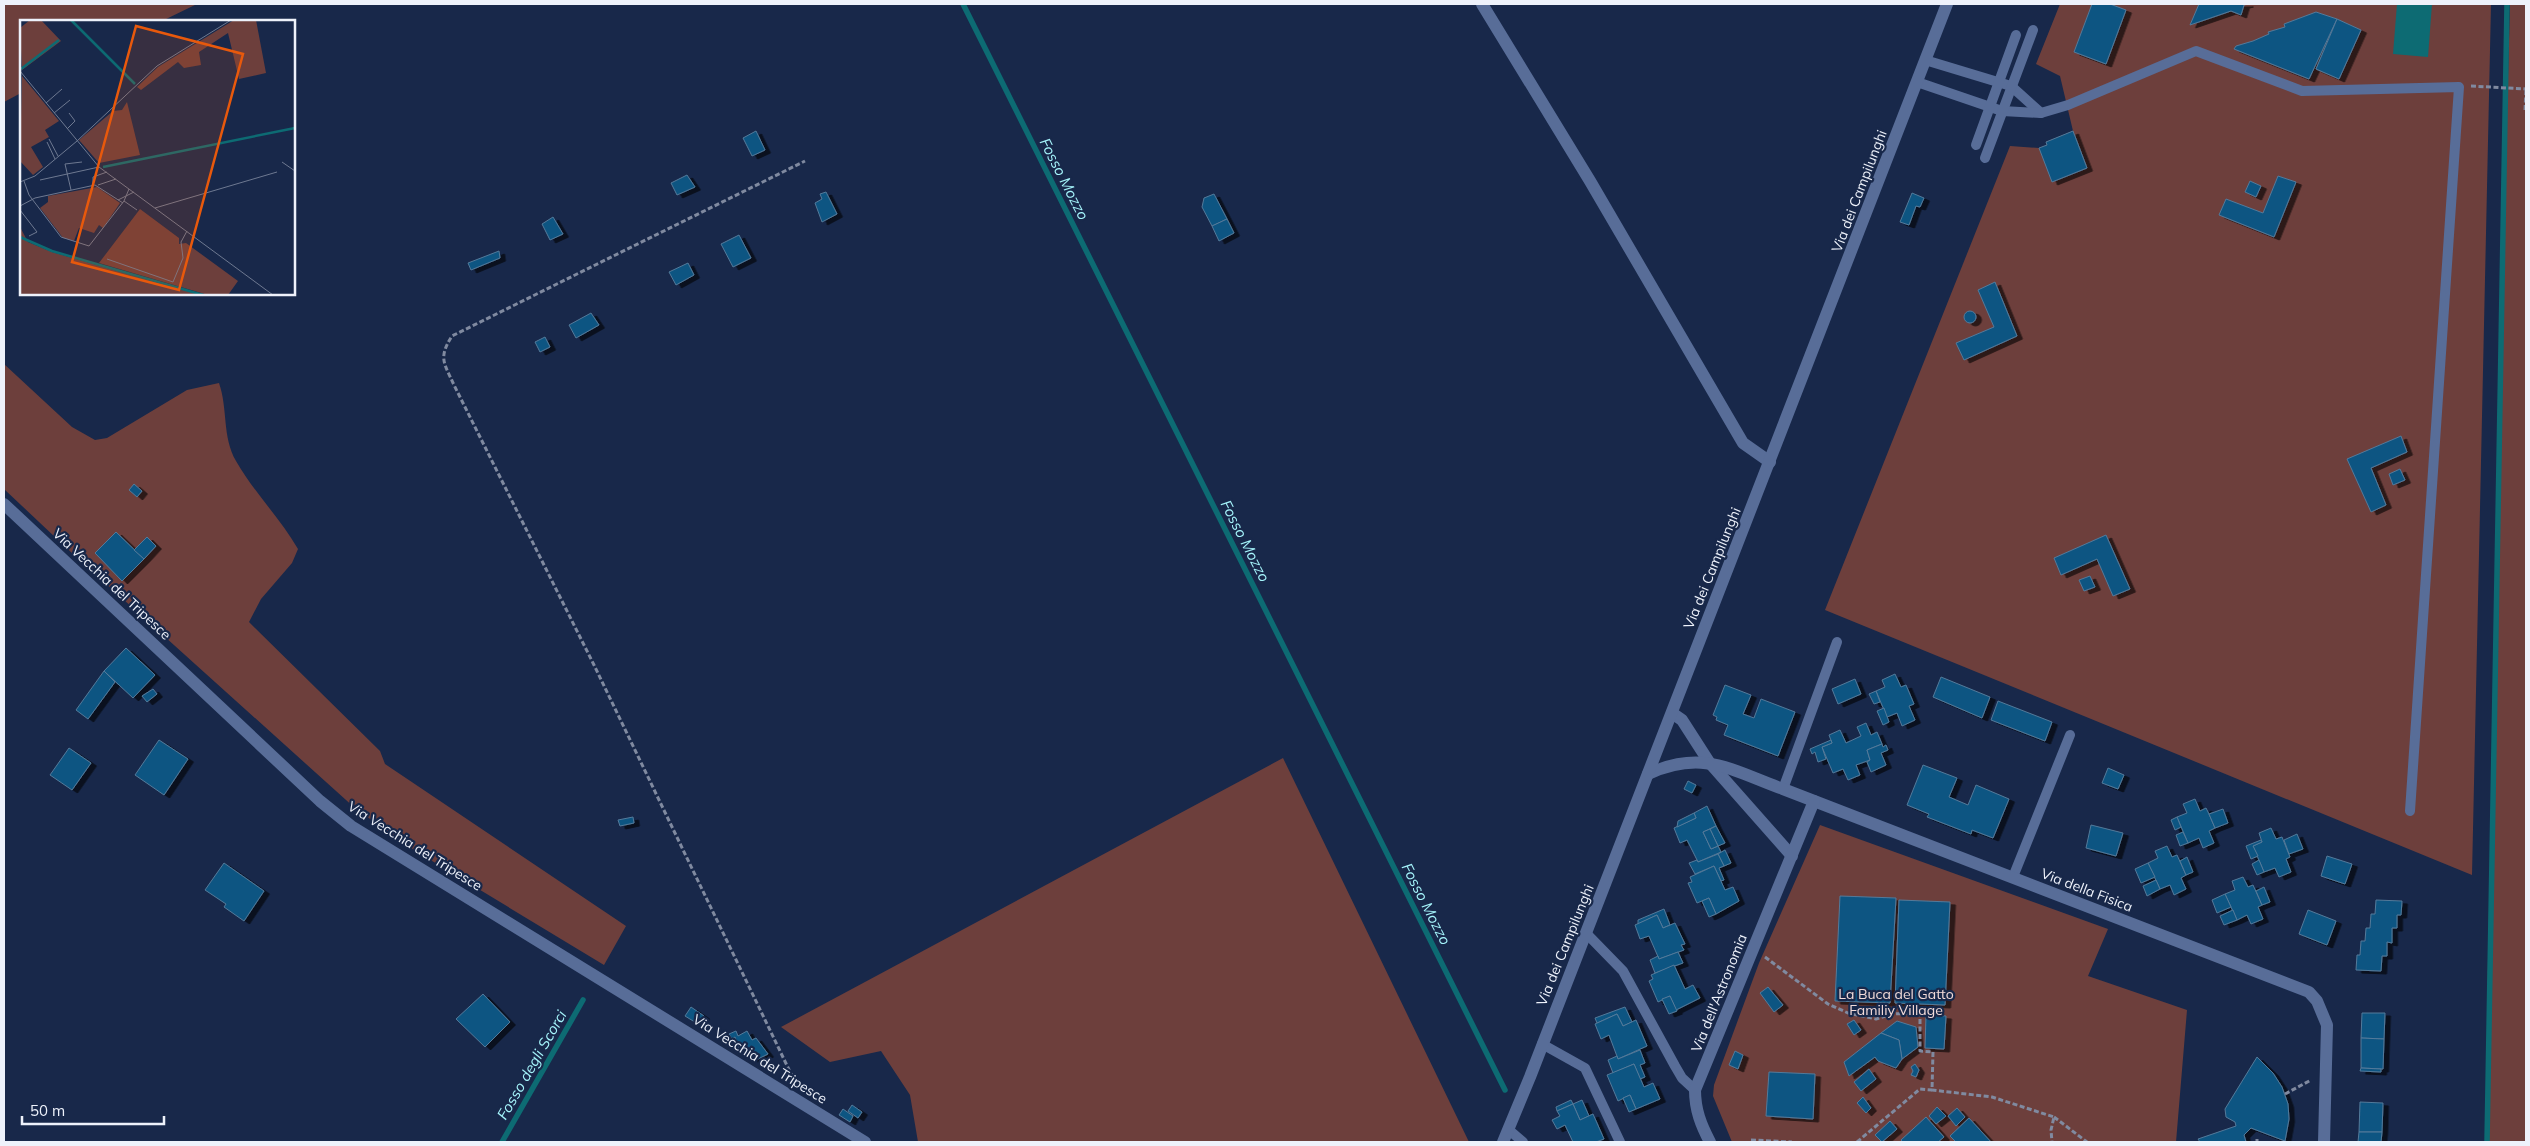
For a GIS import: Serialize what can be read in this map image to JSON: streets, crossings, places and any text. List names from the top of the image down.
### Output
{
  "streets": {
    "street": [
      "Via dei Campilunghi",
      "Via Vecchia del Tripesce",
      "Via della Fisica",
      "Via dell'Astronomia"
    ]
  },
  "crossings": [
    ["Via dei Campilunghi", "Via della Fisica"],
    ["Via della Fisica", "Via dell'Astronomia"]
  ],
  "water": ["Fosso Mozzo", "Fosso degli Scorci"],
  "parks": ["La Buca del Gatto Familiy Village"],
  "scale_bar": "50 m"
}
